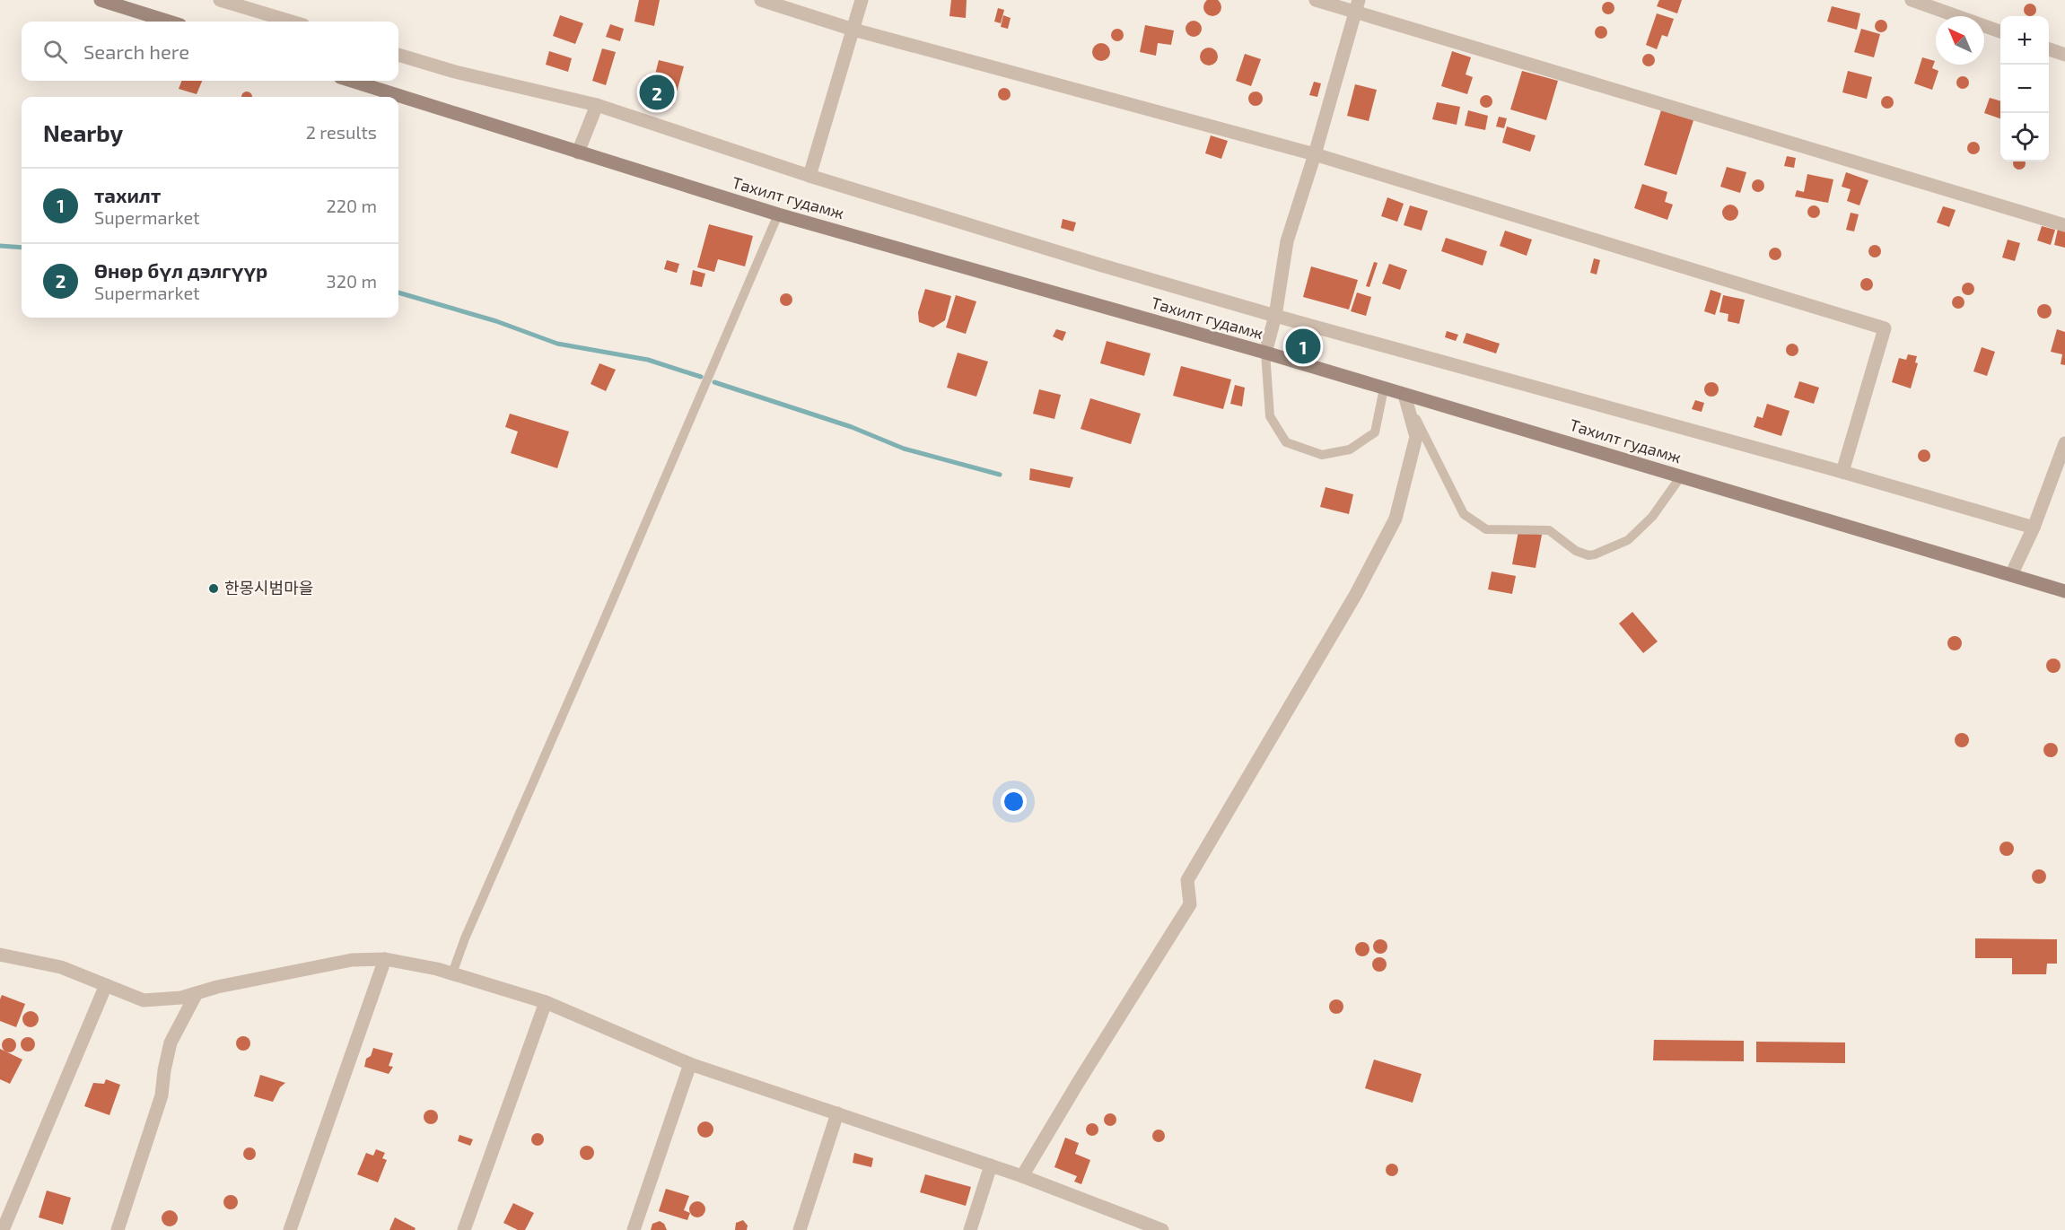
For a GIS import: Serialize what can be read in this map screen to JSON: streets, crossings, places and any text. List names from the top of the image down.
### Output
{
  "streets": {
    "main road": ["Тахилт гудамж"]
  },
  "places": ["한몽시범마을"],
  "north": "top left",
  "page": {
    "map_buttons": ["+", "−"],
    "search": "Search here",
    "pins": ["2", "1"],
    "heading": ["Nearby", "2 results"],
    "list": [
      {
        "mark": "1",
        "name": "тахилт",
        "note": "Supermarket",
        "value": "220 m"
      },
      {
        "mark": "2",
        "name": "Өнөр бүл дэлгүүр",
        "note": "Supermarket",
        "value": "320 m"
      }
    ]
  }
}
